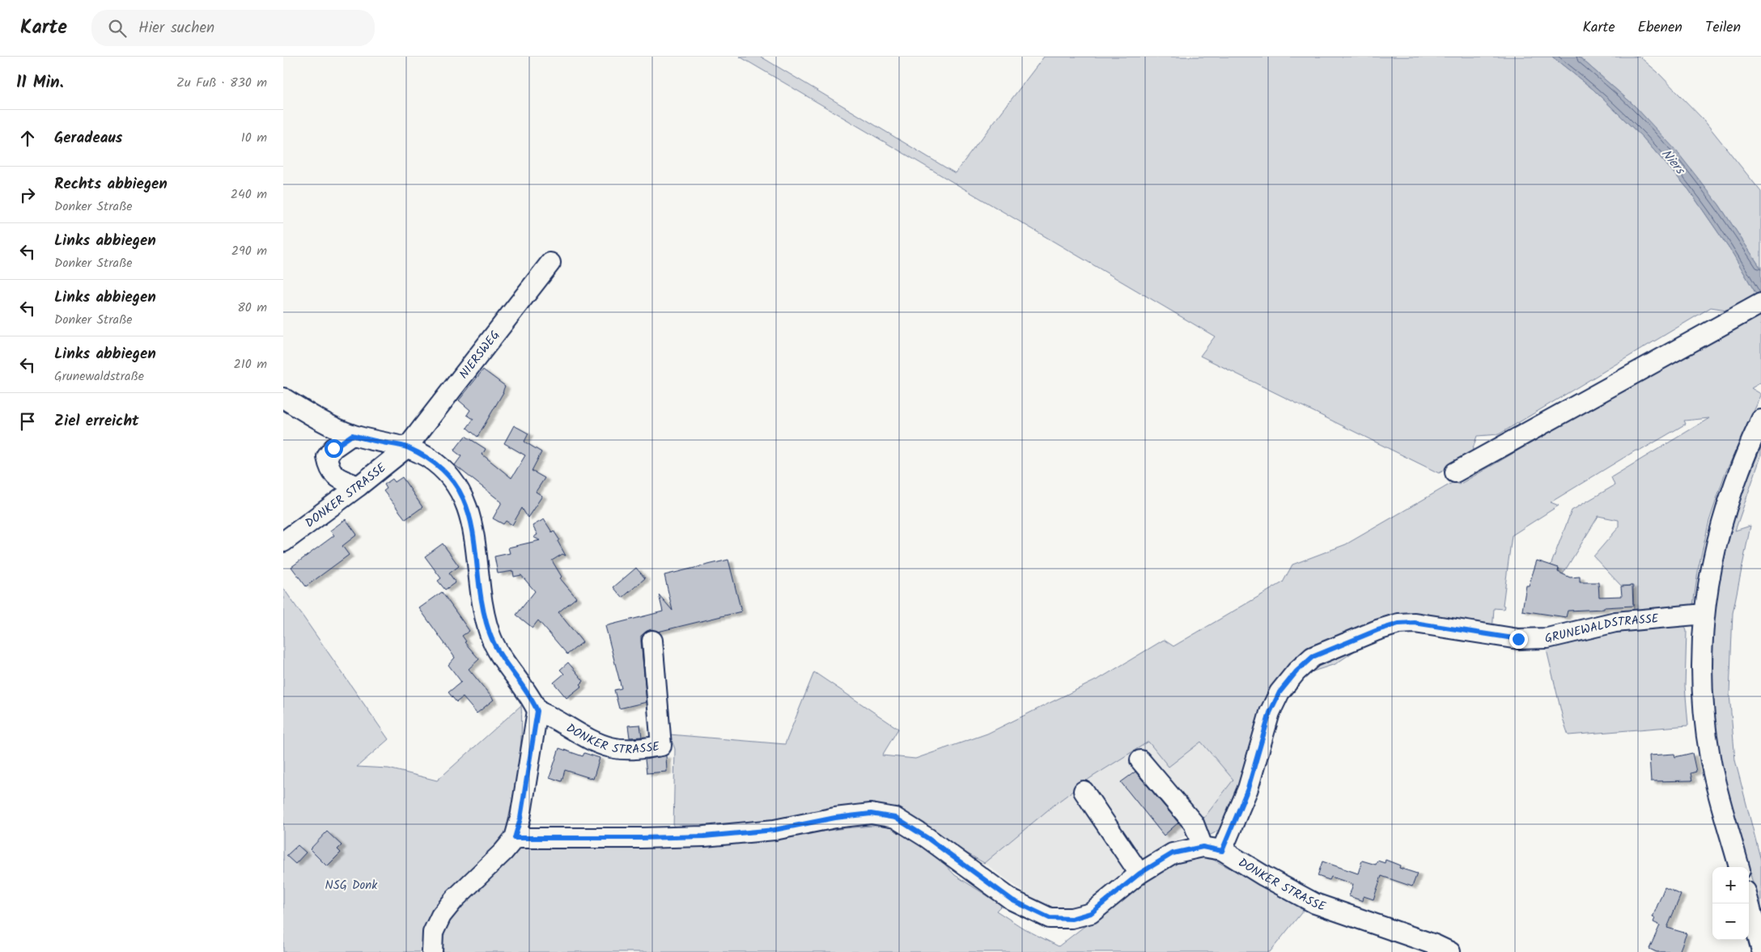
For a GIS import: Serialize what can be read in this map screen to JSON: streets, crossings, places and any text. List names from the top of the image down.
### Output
{
  "streets": {
    "street": ["NIERSWEG", "DONKER STRASSE", "GRUNEWALDSTRASSE"]
  },
  "crossings": [
    ["NIERSWEG", "DONKER STRASSE"],
    ["DONKER STRASSE", "GRUNEWALDSTRASSE"]
  ],
  "water": ["Niers"],
  "parks": ["NSG Donk"],
  "page": {
    "header": "Karte",
    "search": "Hier suchen",
    "nav": ["Karte", "Ebenen", "Teilen"],
    "heading": ["11 Min.", "Zu Fuß · 830 m"],
    "list": [
      ["Geradeaus", "10 m"],
      ["Rechts abbiegen", "Donker Straße", "240 m"],
      ["Links abbiegen", "Donker Straße", "290 m"],
      ["Links abbiegen", "Donker Straße", "80 m"],
      ["Links abbiegen", "Grunewaldstraße", "210 m"],
      "Ziel erreicht"
    ],
    "map_buttons": ["+", "−"]
  }
}
